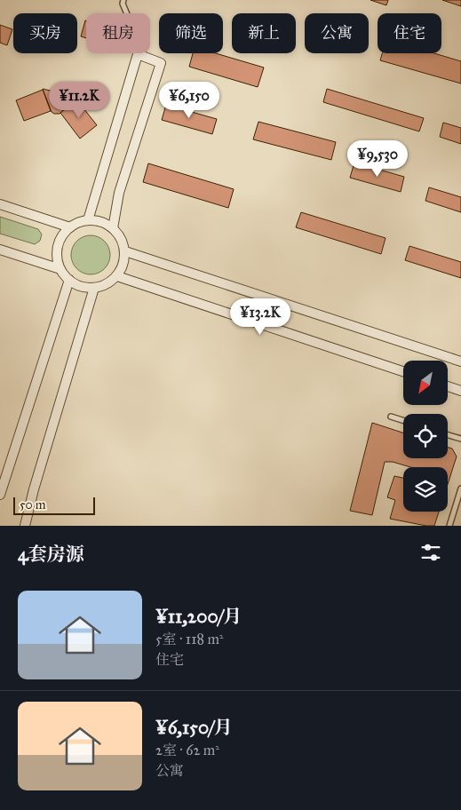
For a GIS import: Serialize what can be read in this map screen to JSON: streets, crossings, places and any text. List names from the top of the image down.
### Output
{
  "scale_bar": "50 m",
  "north": "bottom left",
  "page": {
    "chip": [
      "买房",
      "租房",
      "筛选",
      "新上",
      "公寓",
      "住宅"
    ],
    "price": [
      "¥11.2K",
      "¥6,150",
      "¥9,530",
      "¥13.2K"
    ],
    "scale": "50 m",
    "heading": "4套房源",
    "list": [
      {
        "name": "¥11,200/月",
        "note": "5室 · 118 m² · 住宅"
      },
      {
        "name": "¥6,150/月",
        "note": "2室 · 62 m² · 公寓"
      }
    ]
  }
}
